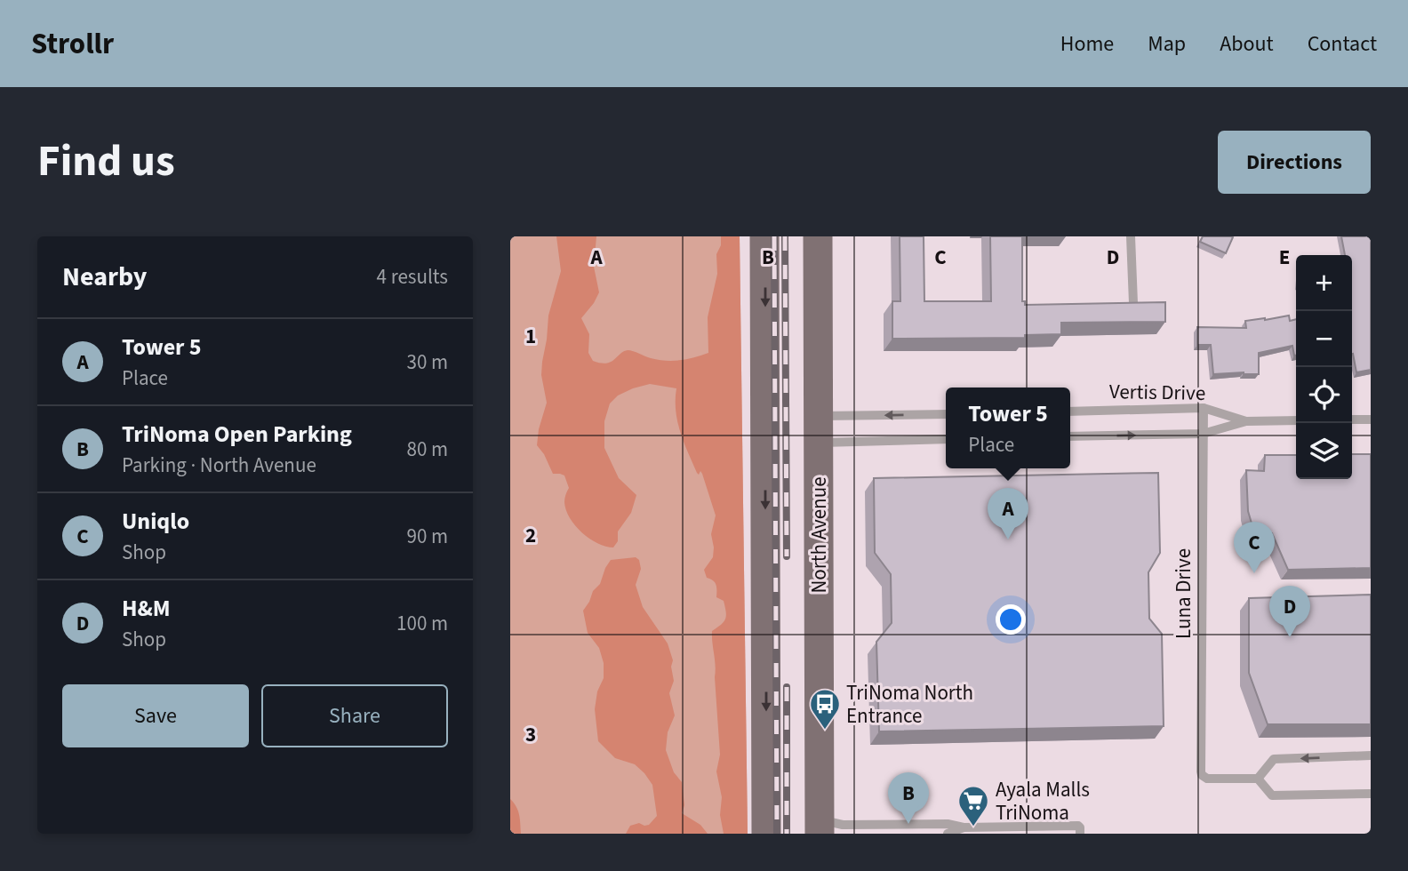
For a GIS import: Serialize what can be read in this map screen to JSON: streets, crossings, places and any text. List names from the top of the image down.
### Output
{
  "streets": {
    "main road": ["North Avenue"],
    "lane": ["Vertis Drive", "Luna Drive"]
  },
  "crossings": [
    ["Vertis Drive", "Luna Drive"]
  ],
  "places": {
    "bus stop": ["TriNoma North Entrance"],
    "supermarket": ["Ayala Malls TriNoma"]
  },
  "page": {
    "header": "Strollr",
    "nav": [
      "Home",
      "Map",
      "About",
      "Contact"
    ],
    "title": "Find us",
    "buttons": [
      "Directions",
      ["Save", "Share"]
    ],
    "heading": ["Nearby", "4 results"],
    "map_buttons": ["+", "−"],
    "list": [
      {
        "mark": "A",
        "name": "Tower 5",
        "note": "Place",
        "value": "30 m"
      },
      {
        "mark": "B",
        "name": "TriNoma Open Parking",
        "note": "Parking · North Avenue",
        "value": "80 m"
      },
      {
        "mark": "C",
        "name": "Uniqlo",
        "note": "Shop",
        "value": "90 m"
      },
      {
        "mark": "D",
        "name": "H&M",
        "note": "Shop",
        "value": "100 m"
      }
    ],
    "popup": ["Tower 5", "Place"],
    "pins": [
      "A",
      "C",
      "D",
      "B"
    ]
  },
  "grid": {
    "columns": [
      "A",
      "B",
      "C",
      "D",
      "E"
    ],
    "rows": ["1", "2", "3"]
  }
}
